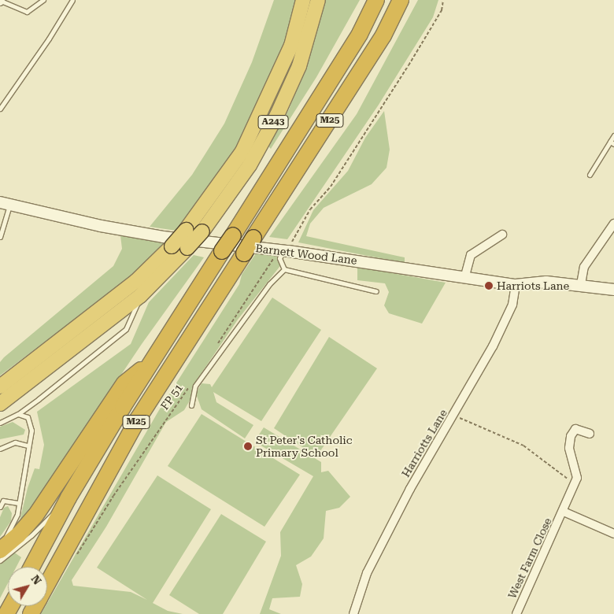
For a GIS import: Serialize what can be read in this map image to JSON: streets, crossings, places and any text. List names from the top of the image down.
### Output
{
  "streets": {
    "highway": ["M25", "A243"],
    "street": ["Barnett Wood Lane", "Harriotts Lane", "West Farm Close"],
    "path": ["FP 51"]
  },
  "crossings": [
    ["Barnett Wood Lane", "Harriotts Lane"]
  ],
  "places": ["Harriots Lane", "St Peter's Catholic Primary School"],
  "north": "top right"
}
